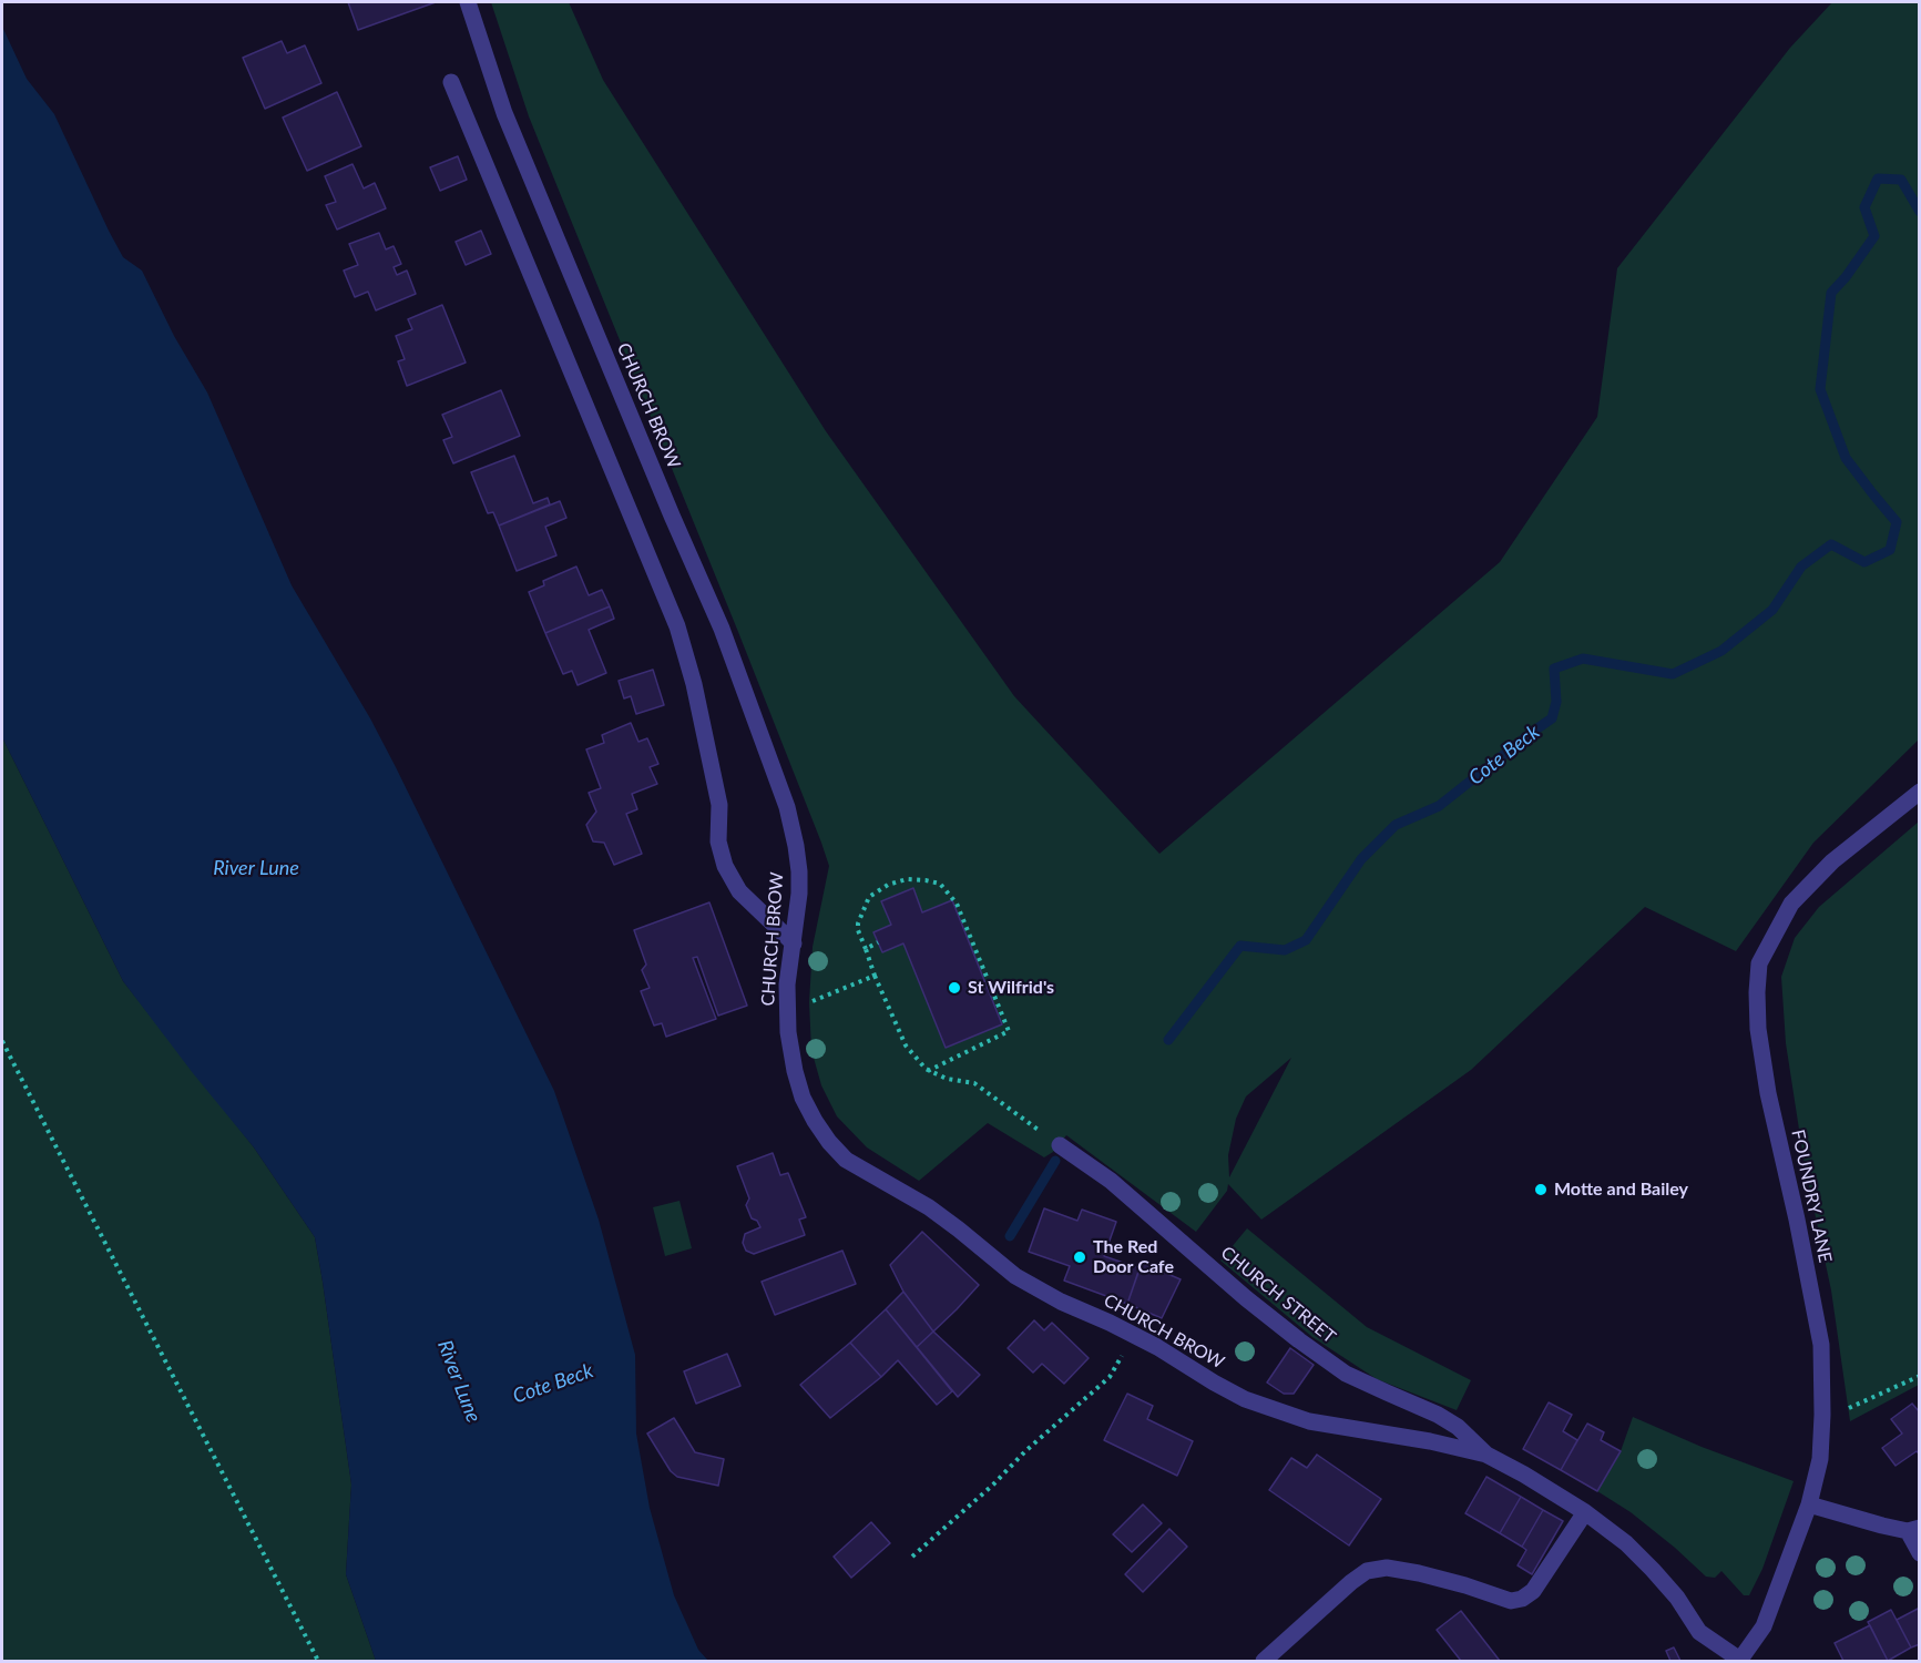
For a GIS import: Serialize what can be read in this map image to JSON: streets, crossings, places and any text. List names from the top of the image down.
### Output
{
  "streets": {
    "street": ["CHURCH BROW", "FOUNDRY LANE", "CHURCH STREET"]
  },
  "crossings": [
    ["CHURCH BROW", "FOUNDRY LANE"],
    ["CHURCH BROW", "CHURCH STREET"]
  ],
  "water": ["Cote Beck", "River Lune"],
  "places": ["St Wilfrid's", "Motte and Bailey", "The Red Door Cafe"]
}
